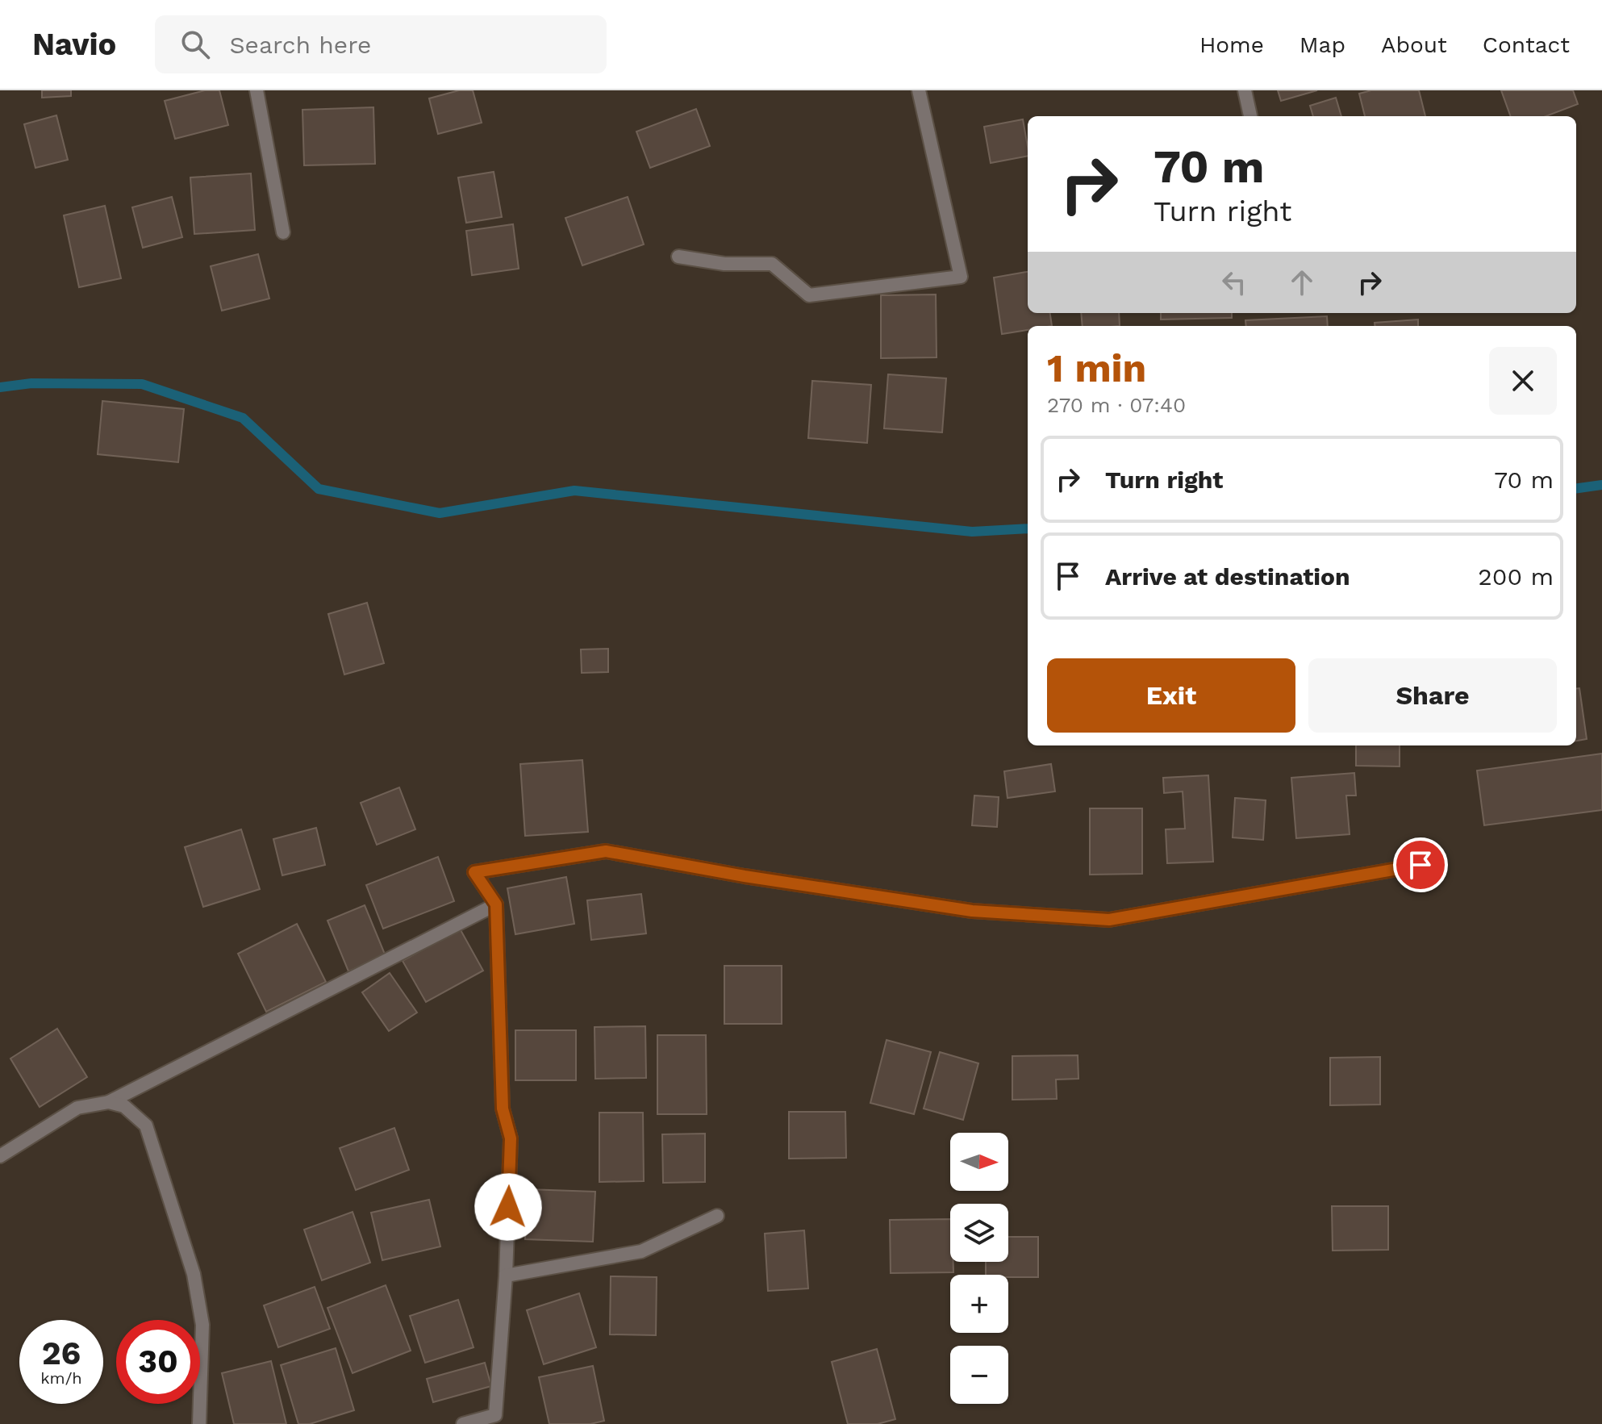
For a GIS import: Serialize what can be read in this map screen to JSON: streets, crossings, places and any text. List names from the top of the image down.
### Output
{
  "north": "right",
  "page": {
    "header": "Navio",
    "search": "Search here",
    "nav": [
      "Home",
      "Map",
      "About",
      "Contact"
    ],
    "turn": ["70 m", "Turn right"],
    "heading": ["1 min", "270 m · 07:40"],
    "list": [
      {
        "name": "Turn right",
        "value": "70 m"
      },
      {
        "name": "Arrive at destination",
        "value": "200 m"
      }
    ],
    "buttons": ["Exit", "Share"],
    "map_buttons": ["+", "−"],
    "speed": "26 km/h",
    "limit": "30"
  }
}
